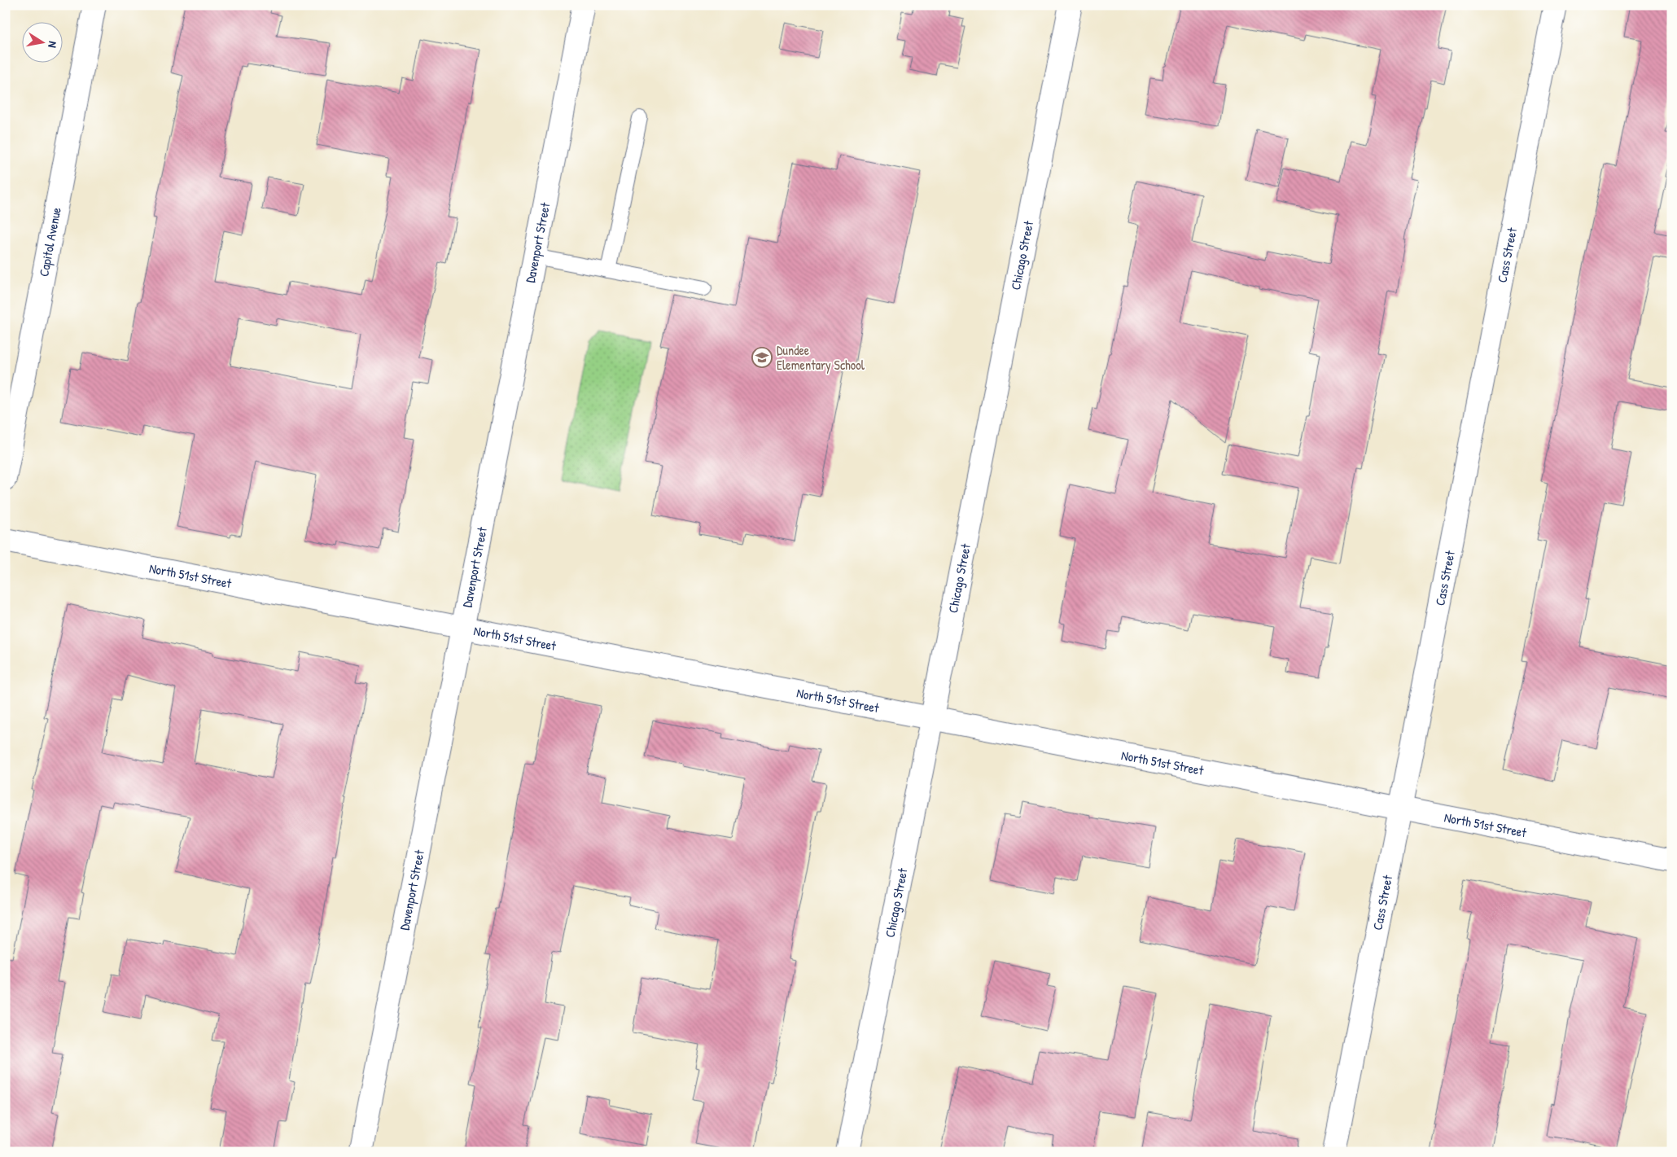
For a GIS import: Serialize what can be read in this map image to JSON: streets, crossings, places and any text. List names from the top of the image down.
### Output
{
  "streets": {
    "street": [
      "Capitol Avenue",
      "Davenport Street",
      "Chicago Street",
      "Cass Street",
      "North 51st Street"
    ]
  },
  "crossings": [
    ["Davenport Street", "North 51st Street"],
    ["Chicago Street", "North 51st Street"],
    ["Cass Street", "North 51st Street"]
  ],
  "places": {
    "school or university": ["Dundee Elementary School"]
  },
  "north": "right"
}
